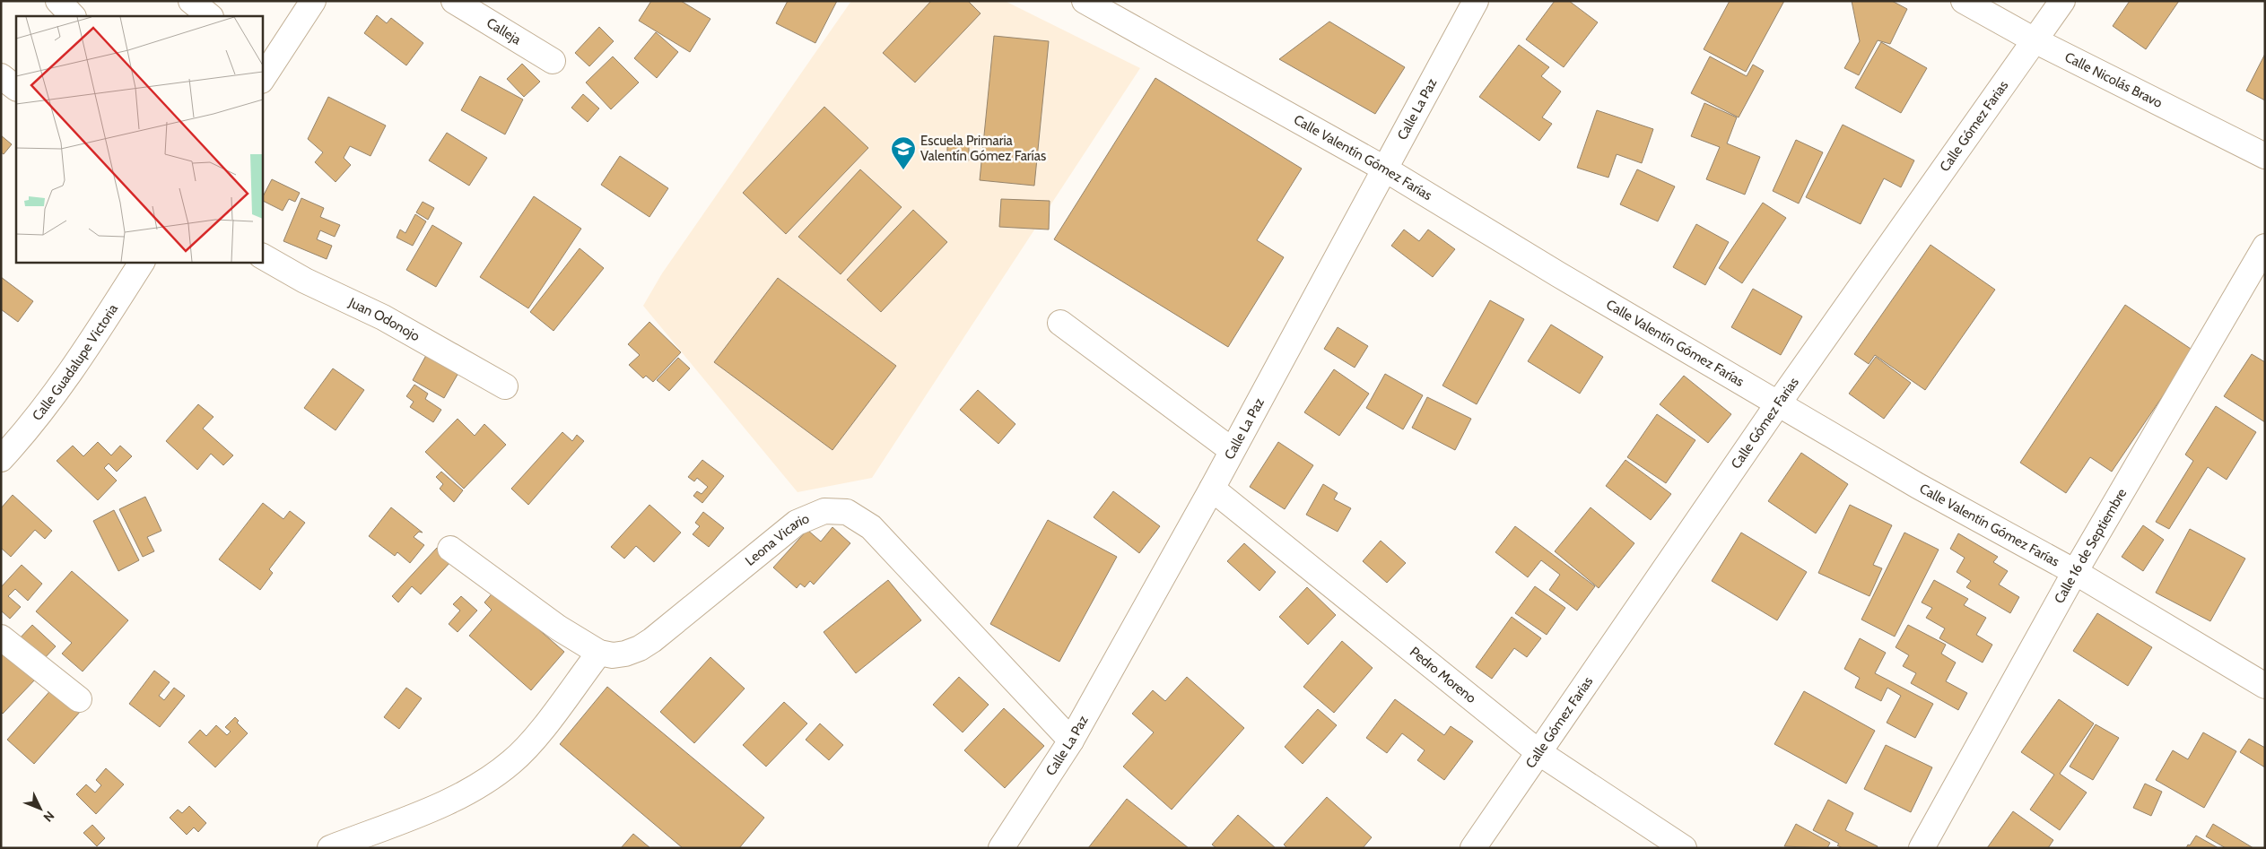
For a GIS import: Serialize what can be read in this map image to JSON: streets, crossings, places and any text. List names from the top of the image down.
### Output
{
  "streets": {
    "street": [
      "Calleja",
      "Calle Nicolás Bravo",
      "Calle La Paz",
      "Calle Gómez Farias",
      "Calle Valentín Gómez Farías",
      "Juan Odonojo",
      "Calle Guadalupe Victoria",
      "Leona Vicario",
      "Calle 16 de Septiembre",
      "Pedro Moreno"
    ]
  },
  "crossings": [
    ["Calle Nicolás Bravo", "Calle Gómez Farias"],
    ["Calle La Paz", "Calle Valentín Gómez Farías"],
    ["Calle La Paz", "Leona Vicario"],
    ["Calle La Paz", "Pedro Moreno"],
    ["Calle Gómez Farias", "Calle Valentín Gómez Farías"],
    ["Calle Gómez Farias", "Pedro Moreno"],
    ["Calle Valentín Gómez Farías", "Calle 16 de Septiembre"]
  ],
  "places": {
    "school or university": ["Escuela Primaria Valentín Gómez Farías"]
  },
  "north": "bottom right"
}
